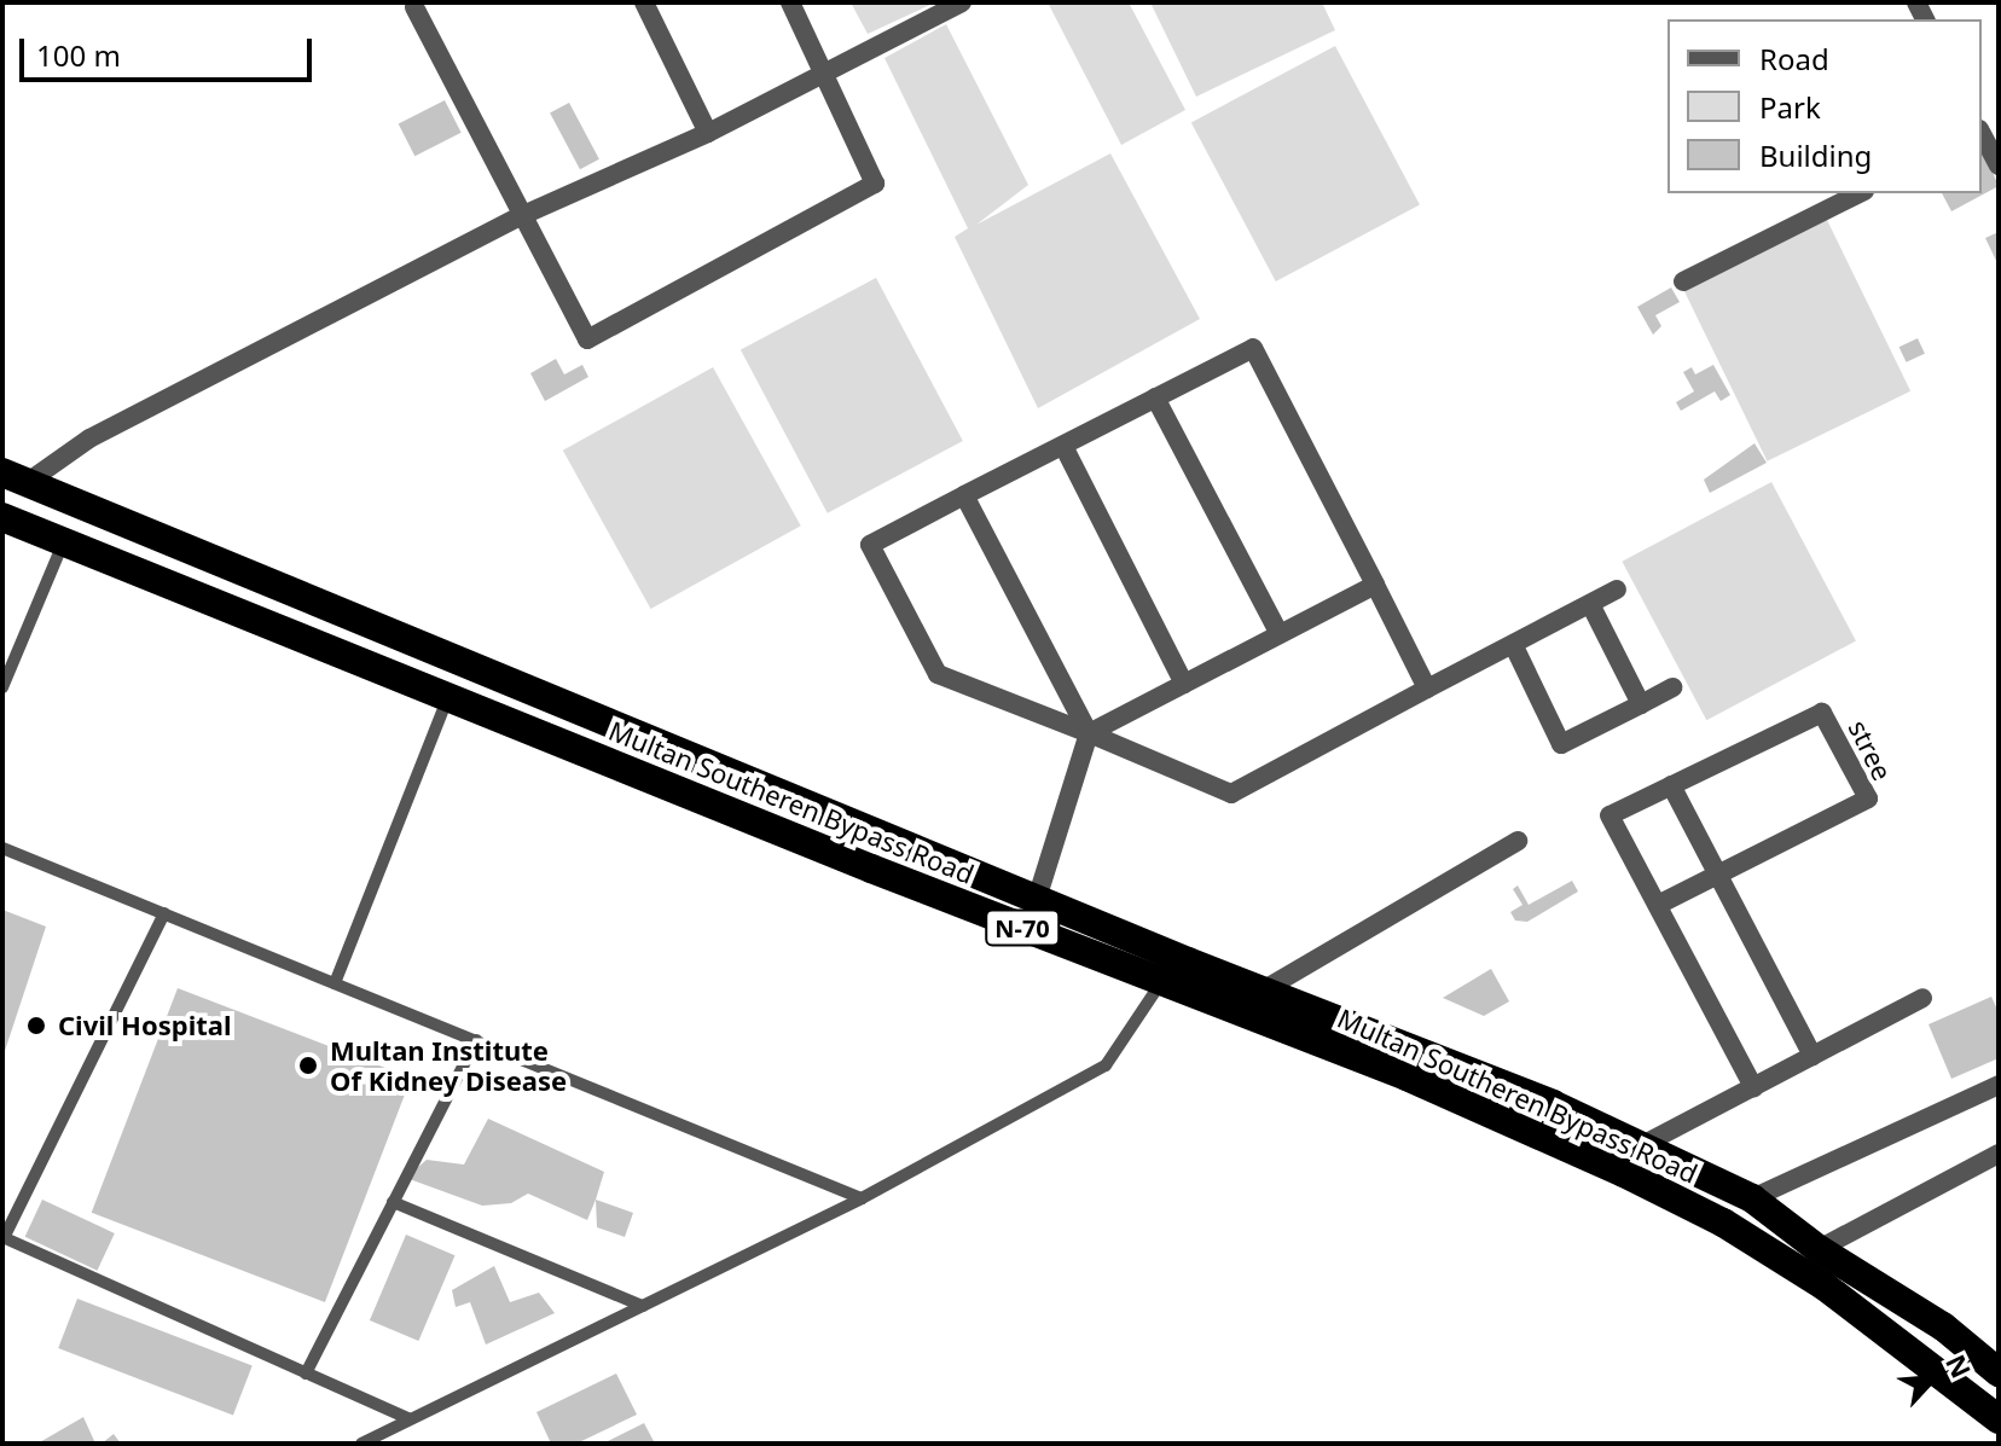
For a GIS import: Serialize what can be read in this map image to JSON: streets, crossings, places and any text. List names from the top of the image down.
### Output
{
  "streets": {
    "highway": ["Multan Southeren Bypass Road", "N-70"],
    "street": ["stree"]
  },
  "places": ["Civil Hospital", "Multan Institute Of Kidney Disease"],
  "legend": ["Road", "Park", "Building"],
  "scale_bar": "100 m",
  "north": "top right"
}
